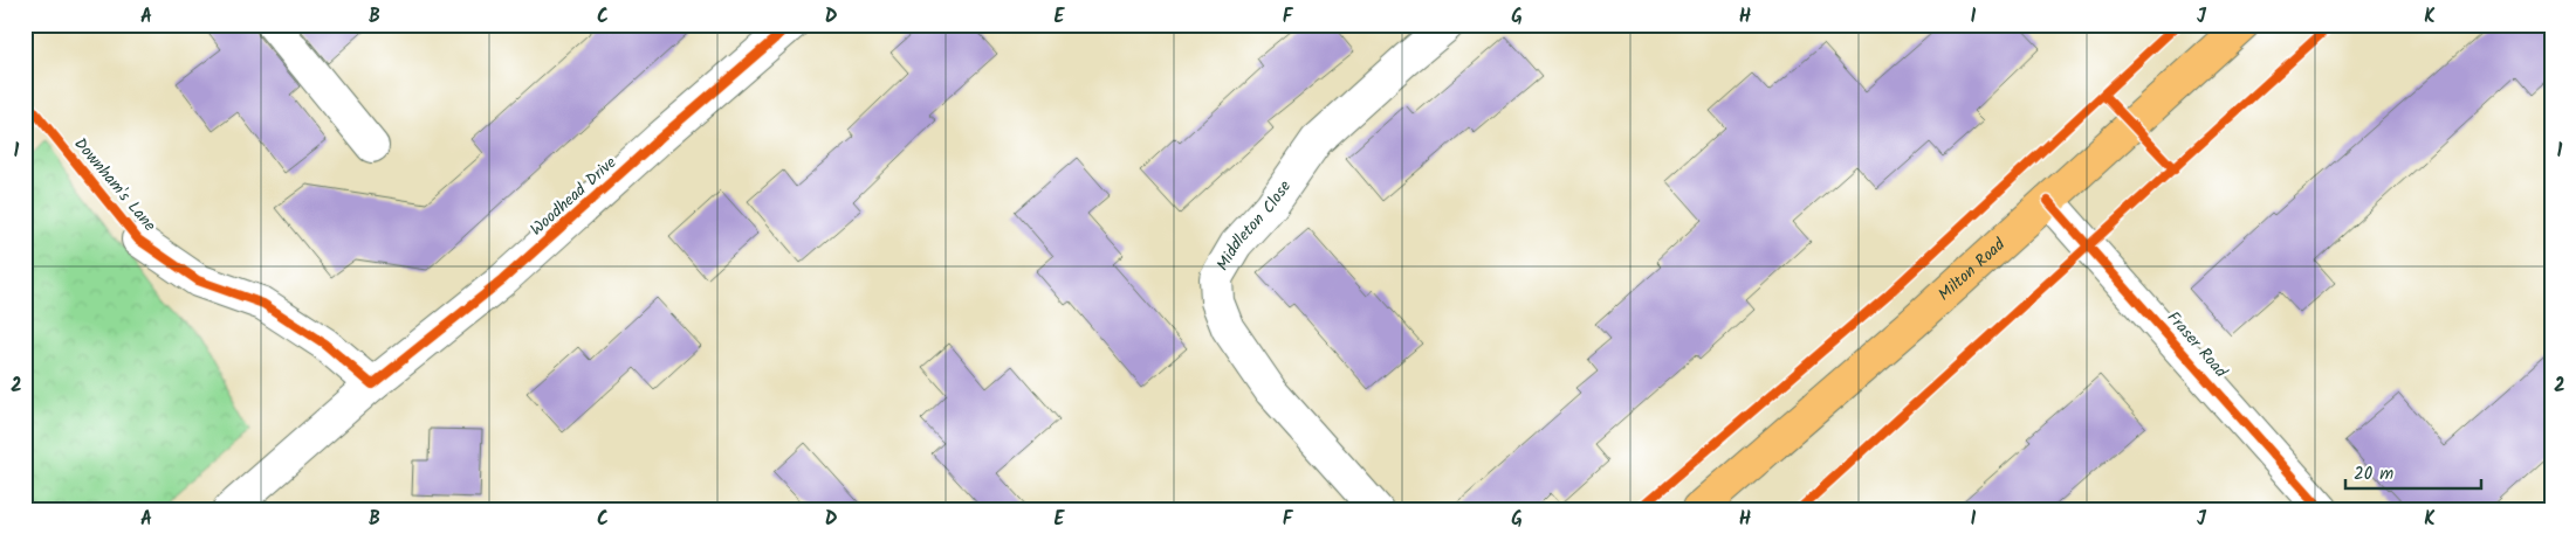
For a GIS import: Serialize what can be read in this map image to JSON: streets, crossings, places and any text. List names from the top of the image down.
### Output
{
  "streets": {
    "main road": ["Milton Road"],
    "street": [
      "Downham's Lane",
      "Woodhead Drive",
      "Middleton Close",
      "Fraser Road"
    ]
  },
  "crossings": [
    ["Downham's Lane", "Woodhead Drive"],
    ["Milton Road", "Fraser Road"]
  ],
  "scale_bar": "20 m",
  "grid": {
    "columns": [
      "A",
      "B",
      "C",
      "D",
      "E",
      "F",
      "G",
      "H",
      "I",
      "J",
      "K"
    ],
    "rows": ["1", "2"]
  }
}
